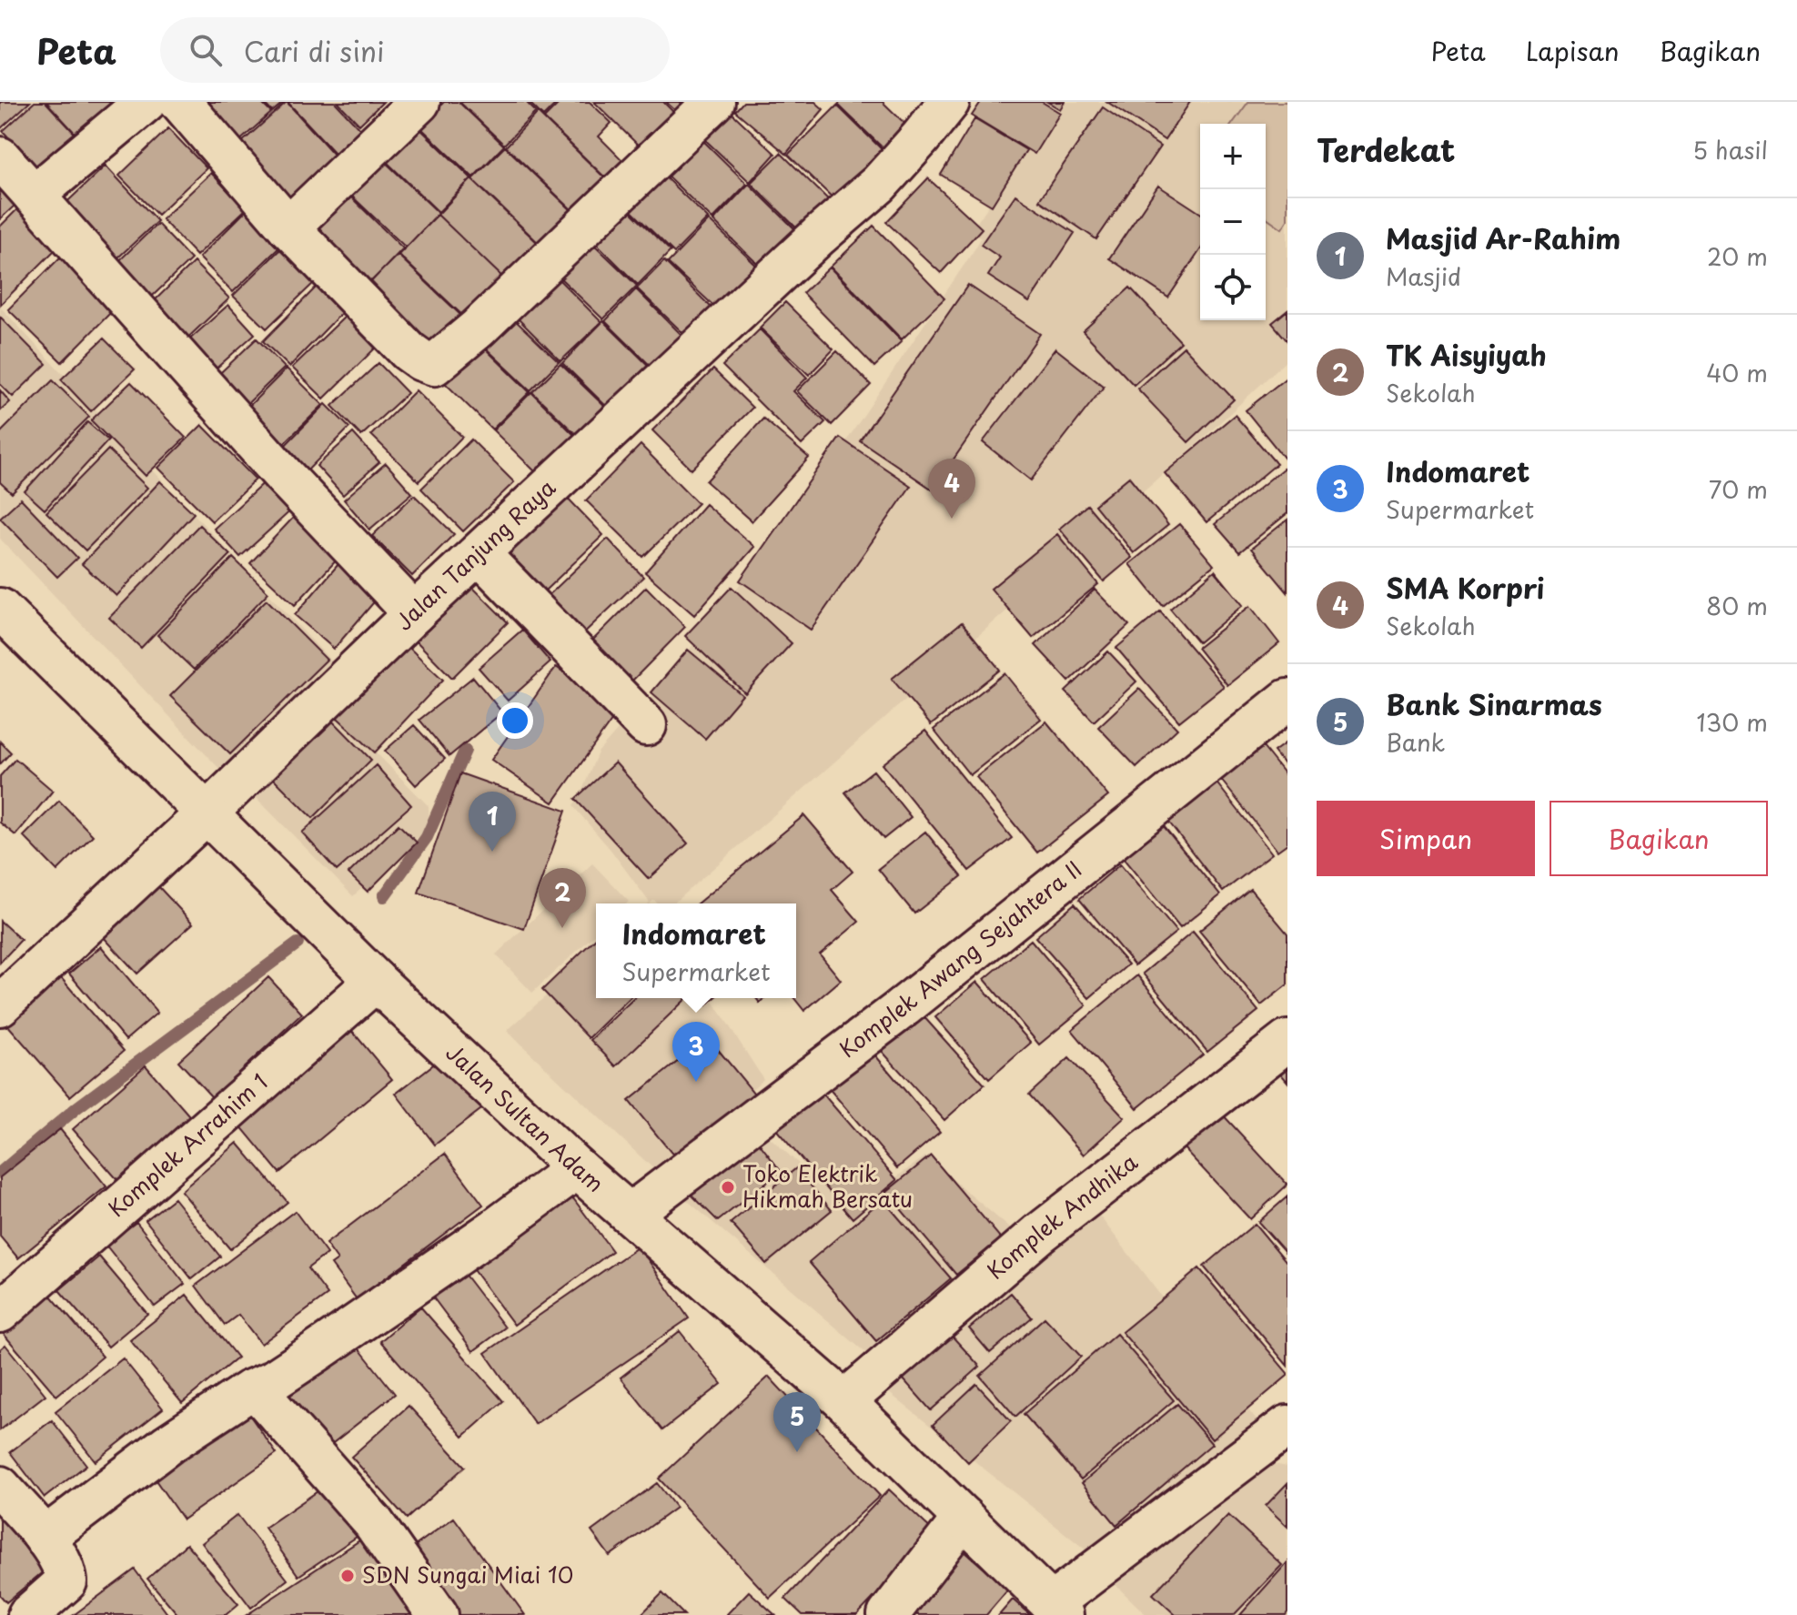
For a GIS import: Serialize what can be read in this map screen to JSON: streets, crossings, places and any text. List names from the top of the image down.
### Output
{
  "streets": {
    "street": [
      "Jalan Tanjung Raya",
      "Komplek Awang Sejahtera II",
      "Jalan Sultan Adam",
      "Komplek Arrahim 1",
      "Komplek Andhika"
    ]
  },
  "crossings": [
    ["Jalan Tanjung Raya", "Jalan Sultan Adam"],
    ["Komplek Awang Sejahtera II", "Jalan Sultan Adam"],
    ["Jalan Sultan Adam", "Komplek Arrahim 1"],
    ["Jalan Sultan Adam", "Komplek Andhika"]
  ],
  "places": ["Toko Elektrik Hikmah Bersatu", "SDN Sungai Miai 10"],
  "page": {
    "header": "Peta",
    "search": "Cari di sini",
    "nav": ["Peta", "Lapisan", "Bagikan"],
    "heading": ["Terdekat", "5 hasil"],
    "map_buttons": ["+", "−"],
    "list": [
      {
        "mark": "1",
        "name": "Masjid Ar-Rahim",
        "note": "Masjid",
        "value": "20 m"
      },
      {
        "mark": "2",
        "name": "TK Aisyiyah",
        "note": "Sekolah",
        "value": "40 m"
      },
      {
        "mark": "3",
        "name": "Indomaret",
        "note": "Supermarket",
        "value": "70 m"
      },
      {
        "mark": "4",
        "name": "SMA Korpri",
        "note": "Sekolah",
        "value": "80 m"
      },
      {
        "mark": "5",
        "name": "Bank Sinarmas",
        "note": "Bank",
        "value": "130 m"
      }
    ],
    "pins": [
      "4",
      "1",
      "2",
      "3",
      "5"
    ],
    "buttons": ["Simpan", "Bagikan"],
    "popup": ["Indomaret", "Supermarket"]
  }
}
